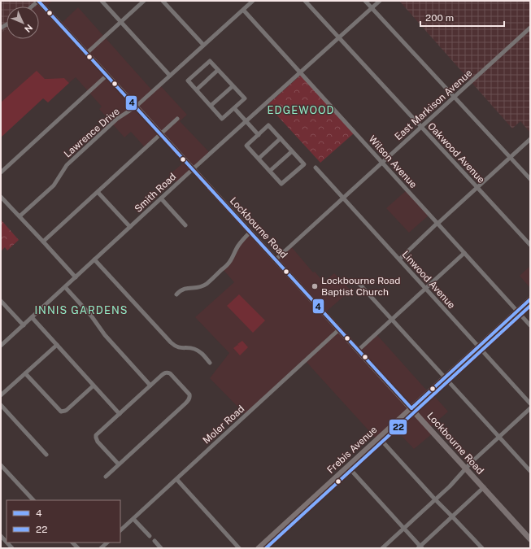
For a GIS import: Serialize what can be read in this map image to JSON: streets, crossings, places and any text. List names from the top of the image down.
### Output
{
  "streets": {
    "main road": ["Lockbourne Road", "Frebis Avenue"],
    "street": [
      "East Markison Avenue",
      "Lawrence Drive",
      "Oakwood Avenue",
      "Wilson Avenue",
      "Smith Road",
      "Linwood Avenue",
      "Moler Road"
    ]
  },
  "crossings": [
    ["East Markison Avenue", "Oakwood Avenue"],
    ["East Markison Avenue", "Wilson Avenue"],
    ["East Markison Avenue", "Lockbourne Road"],
    ["East Markison Avenue", "Linwood Avenue"],
    ["Lawrence Drive", "Wilson Avenue"],
    ["Lawrence Drive", "Lockbourne Road"],
    ["Oakwood Avenue", "Smith Road"],
    ["Wilson Avenue", "Smith Road"],
    ["Wilson Avenue", "Frebis Avenue"],
    ["Smith Road", "Lockbourne Road"],
    ["Lockbourne Road", "Moler Road"],
    ["Lockbourne Road", "Frebis Avenue"],
    ["Linwood Avenue", "Frebis Avenue"]
  ],
  "districts": ["EDGEWOOD", "INNIS GARDENS"],
  "places": ["Lockbourne Road Baptist Church"],
  "lines": ["transit line 4", "transit line 22"],
  "legend": ["4", "22"],
  "scale_bar": "200 m",
  "north": "bottom right"
}
